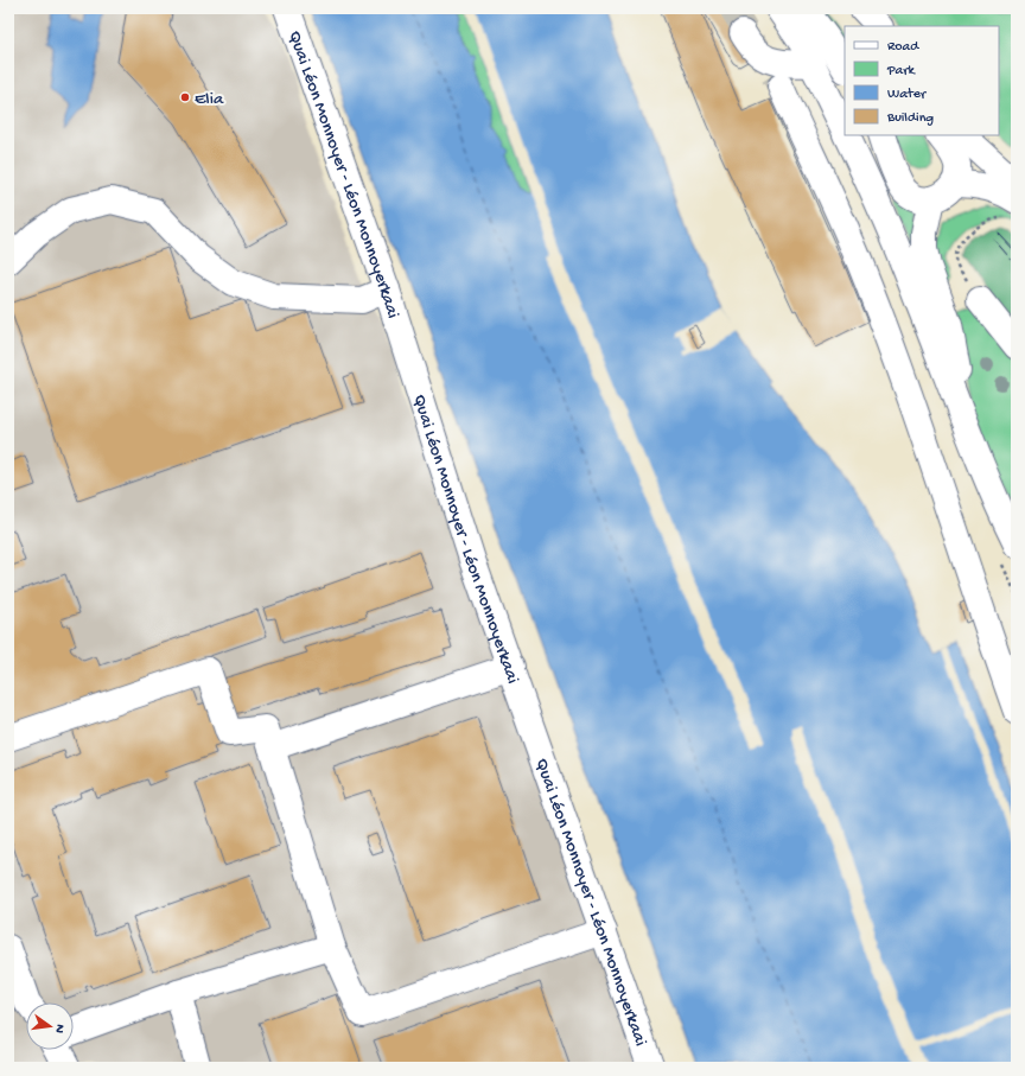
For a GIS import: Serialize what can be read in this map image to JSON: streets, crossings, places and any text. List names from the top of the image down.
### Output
{
  "streets": {
    "main road": ["Quai Léon Monnoyer - Léon Monnoyerkaai"]
  },
  "places": ["Elia"],
  "legend": [
    "Road",
    "Park",
    "Water",
    "Building"
  ],
  "north": "right"
}
